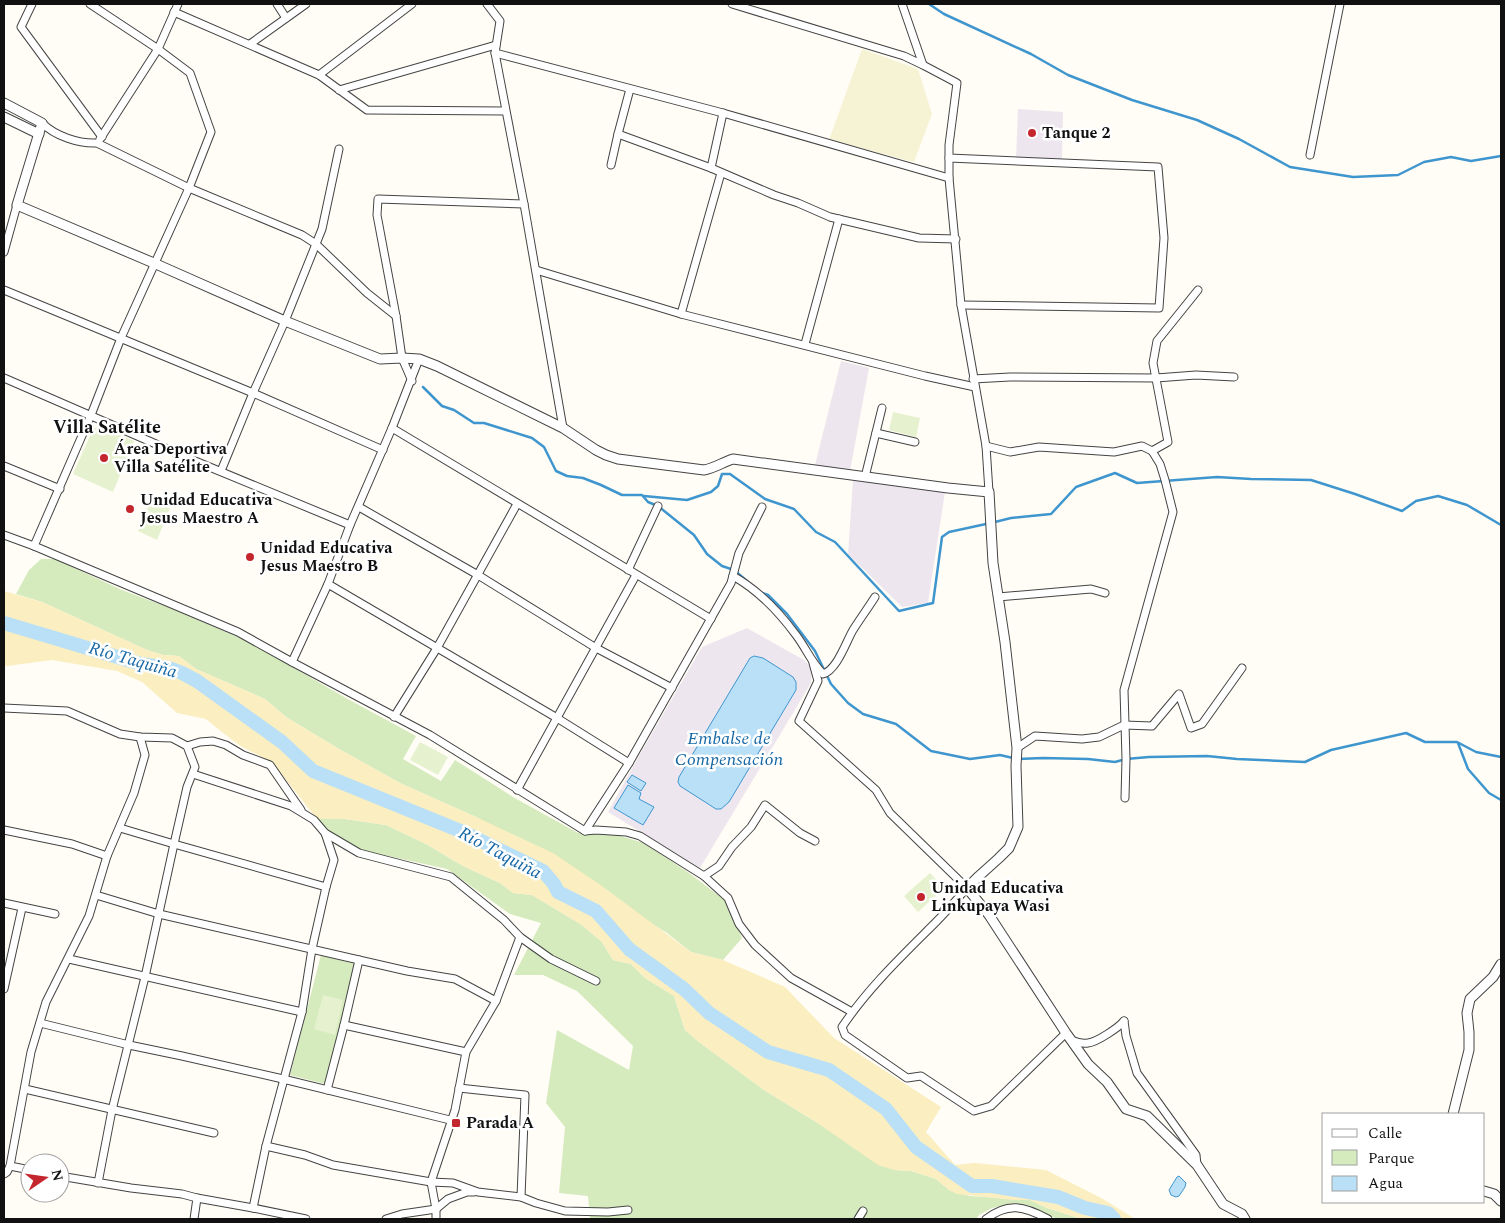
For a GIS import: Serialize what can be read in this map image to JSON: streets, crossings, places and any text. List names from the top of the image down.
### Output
{
  "districts": ["Villa Satélite"],
  "water": ["Río Taquiña", "Embalse de Compensación"],
  "places": {
    "other": [
      "Tanque 2",
      "Área Deportiva Villa Satélite",
      "Unidad Educativa Jesus Maestro A",
      "Unidad Educativa Jesus Maestro B",
      "Unidad Educativa Linkupaya Wasi"
    ],
    "transit": ["Parada A"]
  },
  "legend": ["Calle", "Parque", "Agua"],
  "north": "right"
}
